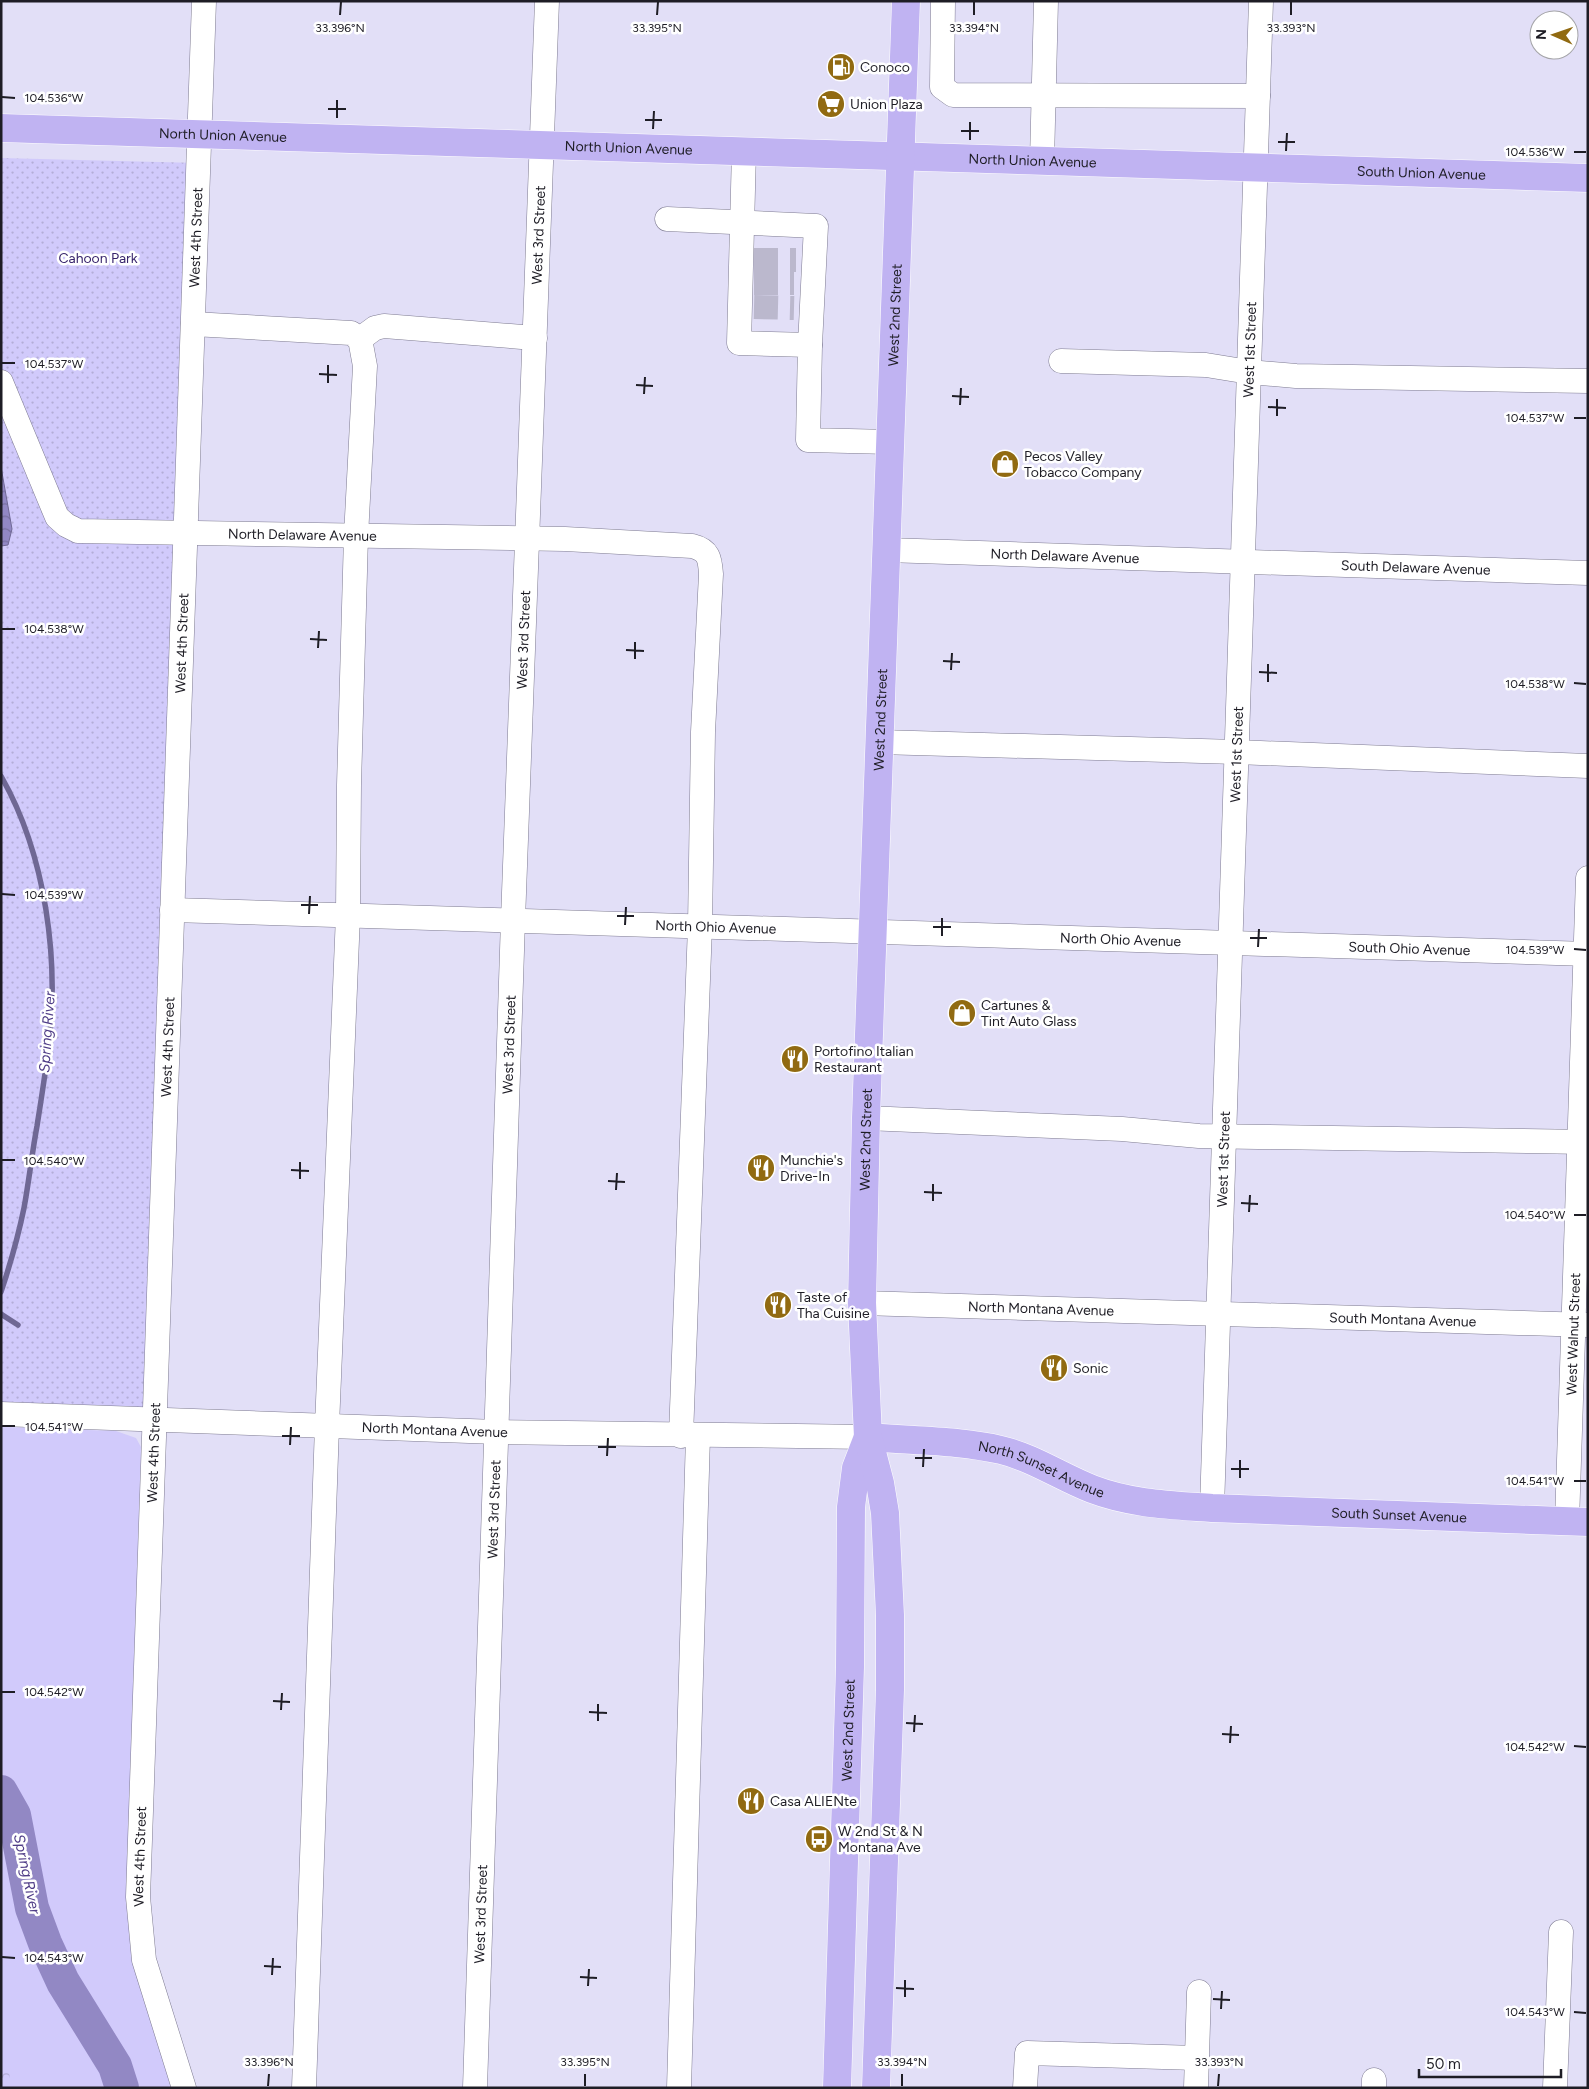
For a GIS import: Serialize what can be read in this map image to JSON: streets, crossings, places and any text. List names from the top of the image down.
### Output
{
  "streets": {
    "main road": [
      "North Union Avenue",
      "South Union Avenue",
      "West 2nd Street",
      "North Sunset Avenue",
      "South Sunset Avenue"
    ],
    "street": [
      "West 3rd Street",
      "West 4th Street",
      "West 1st Street",
      "North Delaware Avenue",
      "South Delaware Avenue",
      "North Ohio Avenue",
      "South Ohio Avenue",
      "North Montana Avenue",
      "South Montana Avenue",
      "West Walnut Street"
    ]
  },
  "crossings": [
    ["North Union Avenue", "South Union Avenue"],
    ["North Union Avenue", "West 3rd Street"],
    ["North Union Avenue", "West 4th Street"],
    ["North Union Avenue", "West 2nd Street"],
    ["North Union Avenue", "West 1st Street"],
    ["South Union Avenue", "West 1st Street"],
    ["West 3rd Street", "North Delaware Avenue"],
    ["West 3rd Street", "North Ohio Avenue"],
    ["West 3rd Street", "North Montana Avenue"],
    ["West 4th Street", "North Delaware Avenue"],
    ["West 4th Street", "North Ohio Avenue"],
    ["West 4th Street", "North Montana Avenue"],
    ["West 2nd Street", "North Delaware Avenue"],
    ["West 2nd Street", "North Ohio Avenue"],
    ["West 2nd Street", "North Montana Avenue"],
    ["West 2nd Street", "North Sunset Avenue"],
    ["West 1st Street", "North Delaware Avenue"],
    ["West 1st Street", "South Delaware Avenue"],
    ["West 1st Street", "North Ohio Avenue"],
    ["West 1st Street", "South Ohio Avenue"],
    ["West 1st Street", "North Montana Avenue"],
    ["West 1st Street", "South Montana Avenue"],
    ["West 1st Street", "North Sunset Avenue"],
    ["West 1st Street", "South Sunset Avenue"],
    ["North Delaware Avenue", "South Delaware Avenue"],
    ["North Delaware Avenue", "North Ohio Avenue"],
    ["North Ohio Avenue", "South Ohio Avenue"],
    ["South Ohio Avenue", "West Walnut Street"],
    ["North Montana Avenue", "South Montana Avenue"],
    ["North Montana Avenue", "North Sunset Avenue"],
    ["South Montana Avenue", "West Walnut Street"],
    ["West Walnut Street", "South Sunset Avenue"],
    ["North Sunset Avenue", "South Sunset Avenue"]
  ],
  "water": ["Spring River"],
  "parks": ["Cahoon Park"],
  "places": {
    "fuel station": ["Conoco"],
    "supermarket": ["Union Plaza"],
    "shop": ["Pecos Valley Tobacco Company", "Cartunes & Tint Auto Glass"],
    "restaurant": [
      "Portofino Italian Restaurant",
      "Munchie's Drive-In",
      "Taste of Tha Cuisine",
      "Sonic",
      "Casa ALIENte"
    ],
    "bus stop": ["W 2nd St & N Montana Ave"]
  },
  "scale_bar": "50 m",
  "north": "left",
  "coordinates": [
    "33.396°N",
    "33.395°N",
    "33.394°N",
    "33.393°N",
    "104.536°W",
    "104.537°W",
    "104.538°W",
    "104.539°W",
    "104.540°W",
    "104.541°W",
    "104.542°W",
    "104.543°W"
  ]
}
